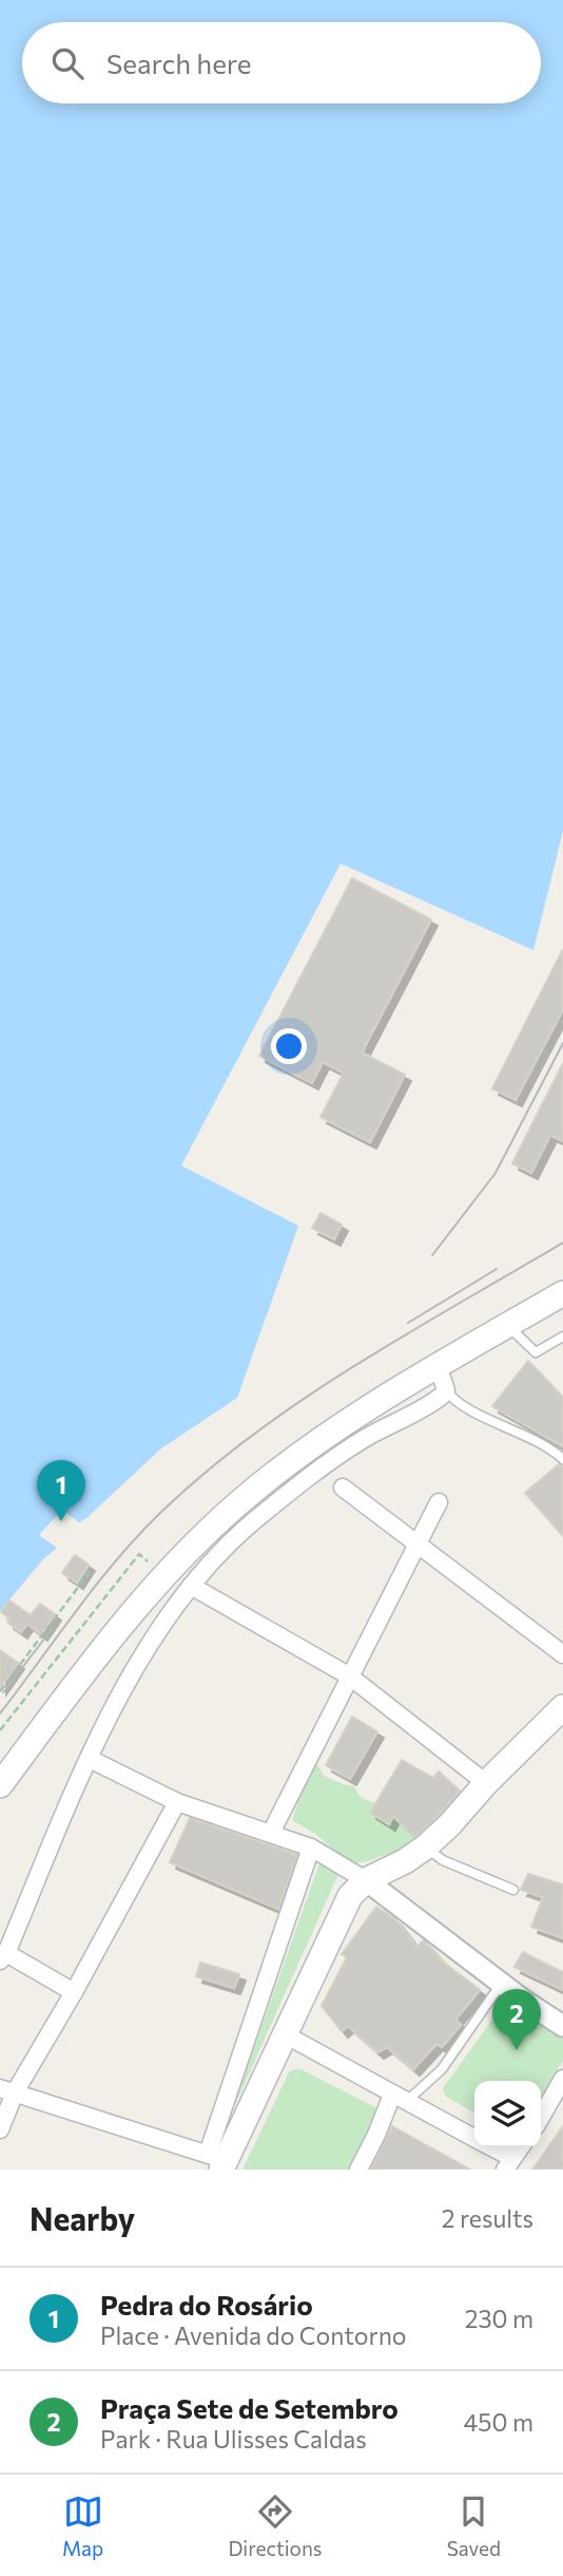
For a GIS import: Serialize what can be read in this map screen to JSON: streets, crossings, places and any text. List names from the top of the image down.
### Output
{
  "page": {
    "search": "Search here",
    "pins": ["1", "2"],
    "heading": ["Nearby", "2 results"],
    "list": [
      {
        "mark": "1",
        "name": "Pedra do Rosário",
        "note": "Place · Avenida do Contorno",
        "value": "230 m"
      },
      {
        "mark": "2",
        "name": "Praça Sete de Setembro",
        "note": "Park · Rua Ulisses Caldas",
        "value": "450 m"
      }
    ],
    "nav": ["Map", "Directions", "Saved"]
  }
}
